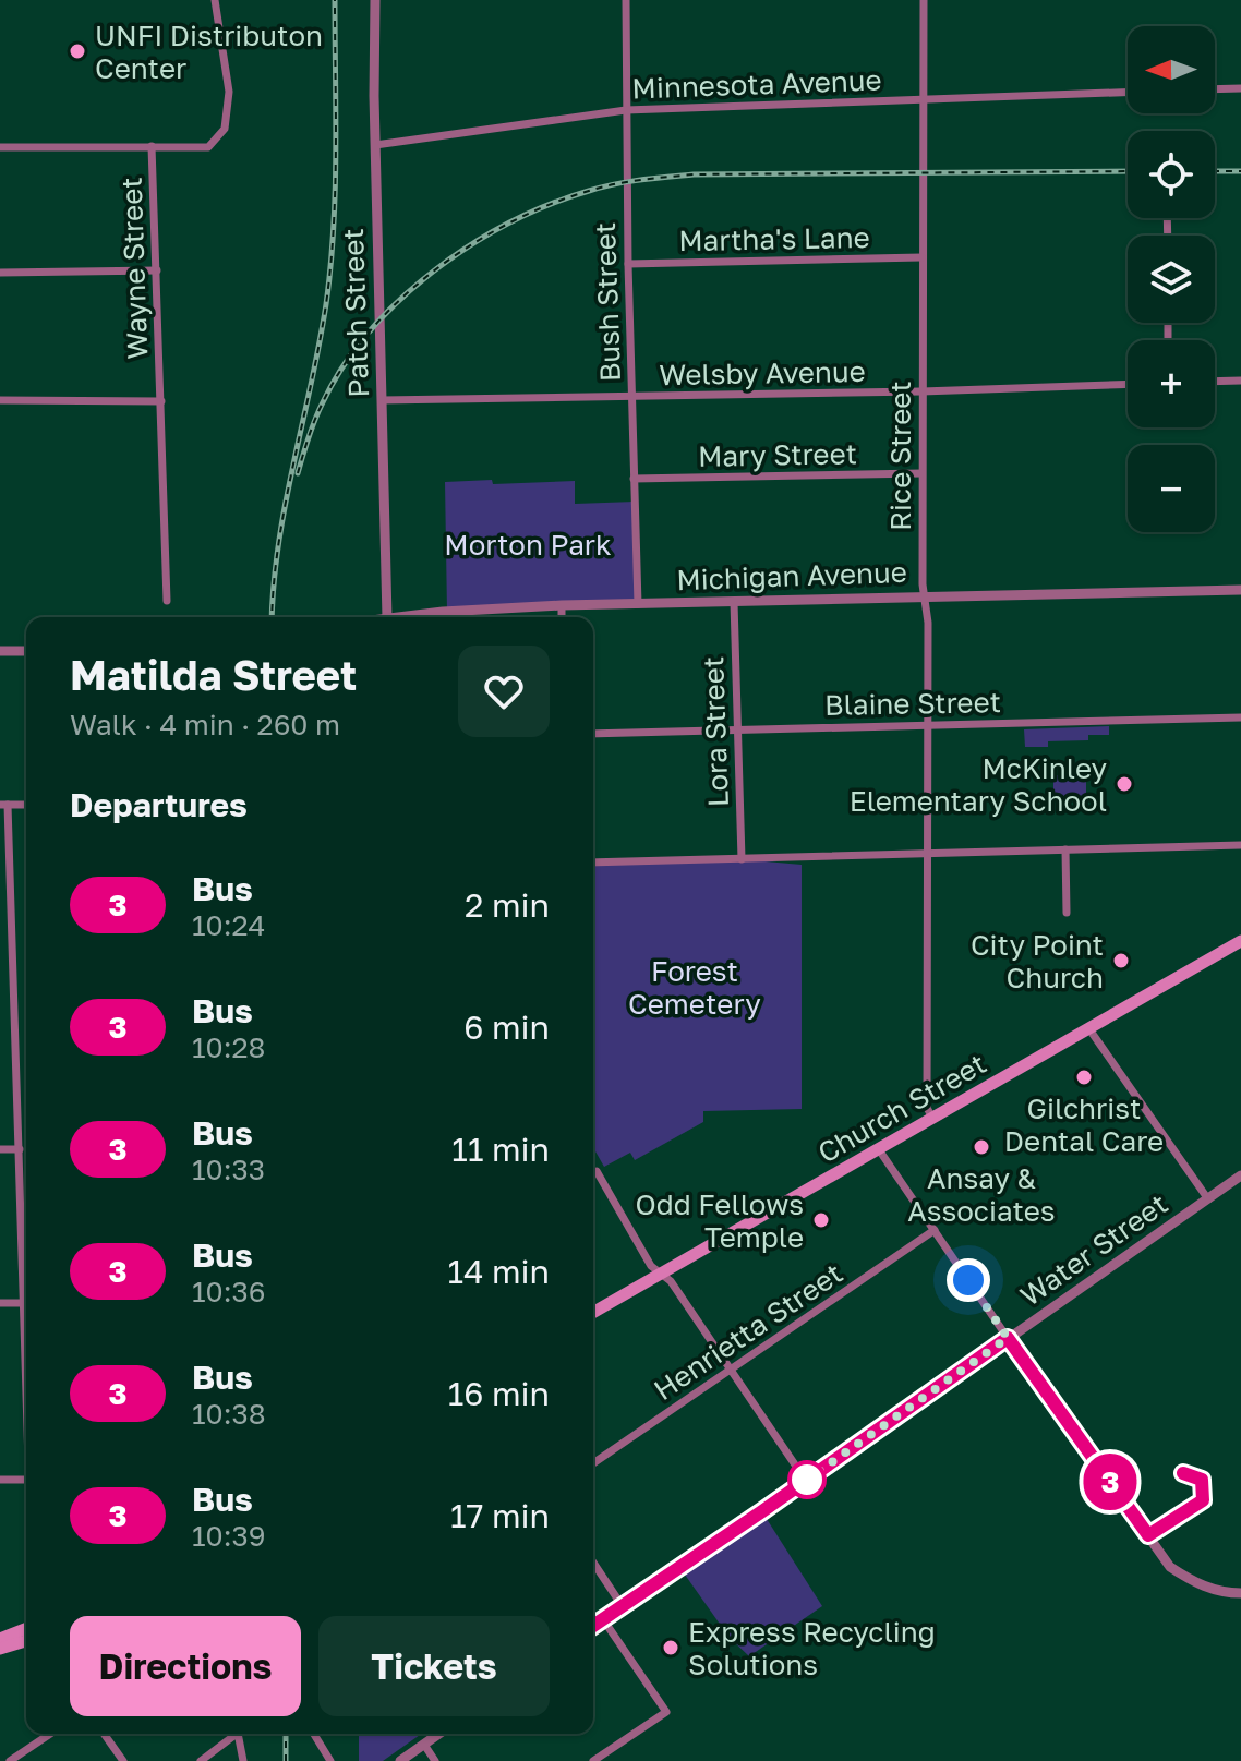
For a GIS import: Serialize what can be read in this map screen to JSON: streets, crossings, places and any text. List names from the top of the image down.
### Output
{
  "streets": {
    "main road": ["Church Street"],
    "street": [
      "Minnesota Avenue",
      "Martha's Lane",
      "Wayne Street",
      "Bush Street",
      "Patch Street",
      "Welsby Avenue",
      "Mary Street",
      "Rice Street",
      "Michigan Avenue",
      "Blaine Street",
      "Lora Street",
      "Water Street",
      "Henrietta Street"
    ]
  },
  "crossings": [
    ["Minnesota Avenue", "Bush Street"],
    ["Minnesota Avenue", "Patch Street"],
    ["Minnesota Avenue", "Rice Street"],
    ["Martha's Lane", "Bush Street"],
    ["Martha's Lane", "Rice Street"],
    ["Bush Street", "Welsby Avenue"],
    ["Bush Street", "Mary Street"],
    ["Bush Street", "Michigan Avenue"],
    ["Patch Street", "Welsby Avenue"],
    ["Welsby Avenue", "Rice Street"],
    ["Mary Street", "Rice Street"],
    ["Rice Street", "Michigan Avenue"],
    ["Rice Street", "Blaine Street"],
    ["Rice Street", "Church Street"],
    ["Michigan Avenue", "Lora Street"],
    ["Blaine Street", "Lora Street"]
  ],
  "parks": ["Morton Park", "Forest Cemetery"],
  "places": [
    "UNFI Distributon Center",
    "McKinley Elementary School",
    "City Point Church",
    "Gilchrist Dental Care",
    "Ansay & Associates",
    "Odd Fellows Temple",
    "Express Recycling Solutions"
  ],
  "lines": ["bus line 3"],
  "north": "left",
  "page": {
    "on_map": "3",
    "map_buttons": ["+", "−"],
    "heading": [
      ["Matilda Street", "Walk · 4 min · 260 m"],
      "Departures"
    ],
    "list": [
      {
        "mark": "3",
        "name": "Bus",
        "note": "10:24",
        "value": "2 min"
      },
      {
        "mark": "3",
        "name": "Bus",
        "note": "10:28",
        "value": "6 min"
      },
      {
        "mark": "3",
        "name": "Bus",
        "note": "10:33",
        "value": "11 min"
      },
      {
        "mark": "3",
        "name": "Bus",
        "note": "10:36",
        "value": "14 min"
      },
      {
        "mark": "3",
        "name": "Bus",
        "note": "10:38",
        "value": "16 min"
      },
      {
        "mark": "3",
        "name": "Bus",
        "note": "10:39",
        "value": "17 min"
      }
    ],
    "buttons": ["Directions", "Tickets"]
  }
}
